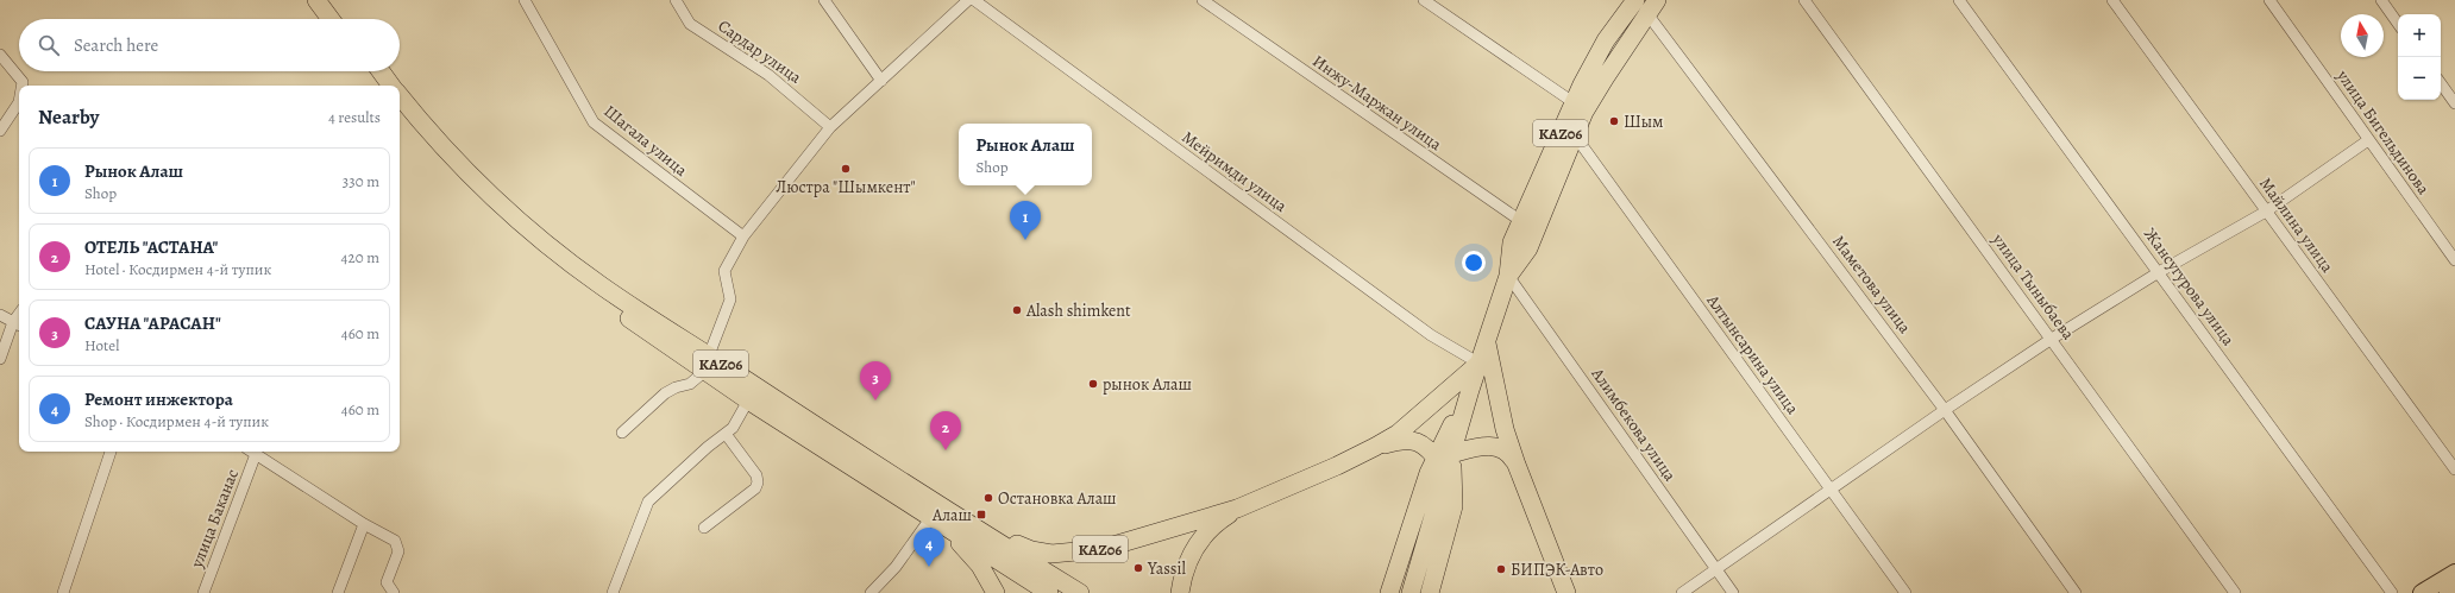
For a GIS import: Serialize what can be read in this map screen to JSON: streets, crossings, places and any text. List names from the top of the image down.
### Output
{
  "streets": {
    "highway": ["KАZ06"],
    "street": [
      "Сардар улица",
      "Инжу-Маржан улица",
      "улица Бигельдинова",
      "Шагала улица",
      "Мейримди улица",
      "Майлина улица",
      "Маметова улица",
      "улица Тыныбаева",
      "Жансугурова улица",
      "Алтынсарина улица",
      "Алимбекова улица",
      "улица Баканас"
    ]
  },
  "crossings": [
    ["Инжу-Маржан улица", "KАZ06"],
    ["KАZ06", "Мейримди улица"],
    ["KАZ06", "Маметова улица"],
    ["KАZ06", "Алтынсарина улица"],
    ["KАZ06", "Алимбекова улица"]
  ],
  "places": {
    "other": [
      "Шым",
      "Люстра \"Шымкент\"",
      "Alash shimkent",
      "рынок Алаш",
      "Остановка Алаш",
      "Yassil",
      "БИПЭК-Авто"
    ],
    "transit": ["Алаш"]
  },
  "north": "top",
  "page": {
    "map_buttons": ["+", "−"],
    "search": "Search here",
    "heading": ["Nearby", "4 results"],
    "popup": ["Рынок Алаш", "Shop"],
    "list": [
      {
        "mark": "1",
        "name": "Рынок Алаш",
        "note": "Shop",
        "value": "330 m"
      },
      {
        "mark": "2",
        "name": "ОТЕЛЬ \"АСТАНА\"",
        "note": "Hotel · Косдирмен 4-й тупик",
        "value": "420 m"
      },
      {
        "mark": "3",
        "name": "САУНА \"АРАСАН\"",
        "note": "Hotel",
        "value": "460 m"
      },
      {
        "mark": "4",
        "name": "Ремонт инжектора",
        "note": "Shop · Косдирмен 4-й тупик",
        "value": "460 m"
      }
    ],
    "pins": [
      "1",
      "3",
      "2",
      "4"
    ]
  }
}
